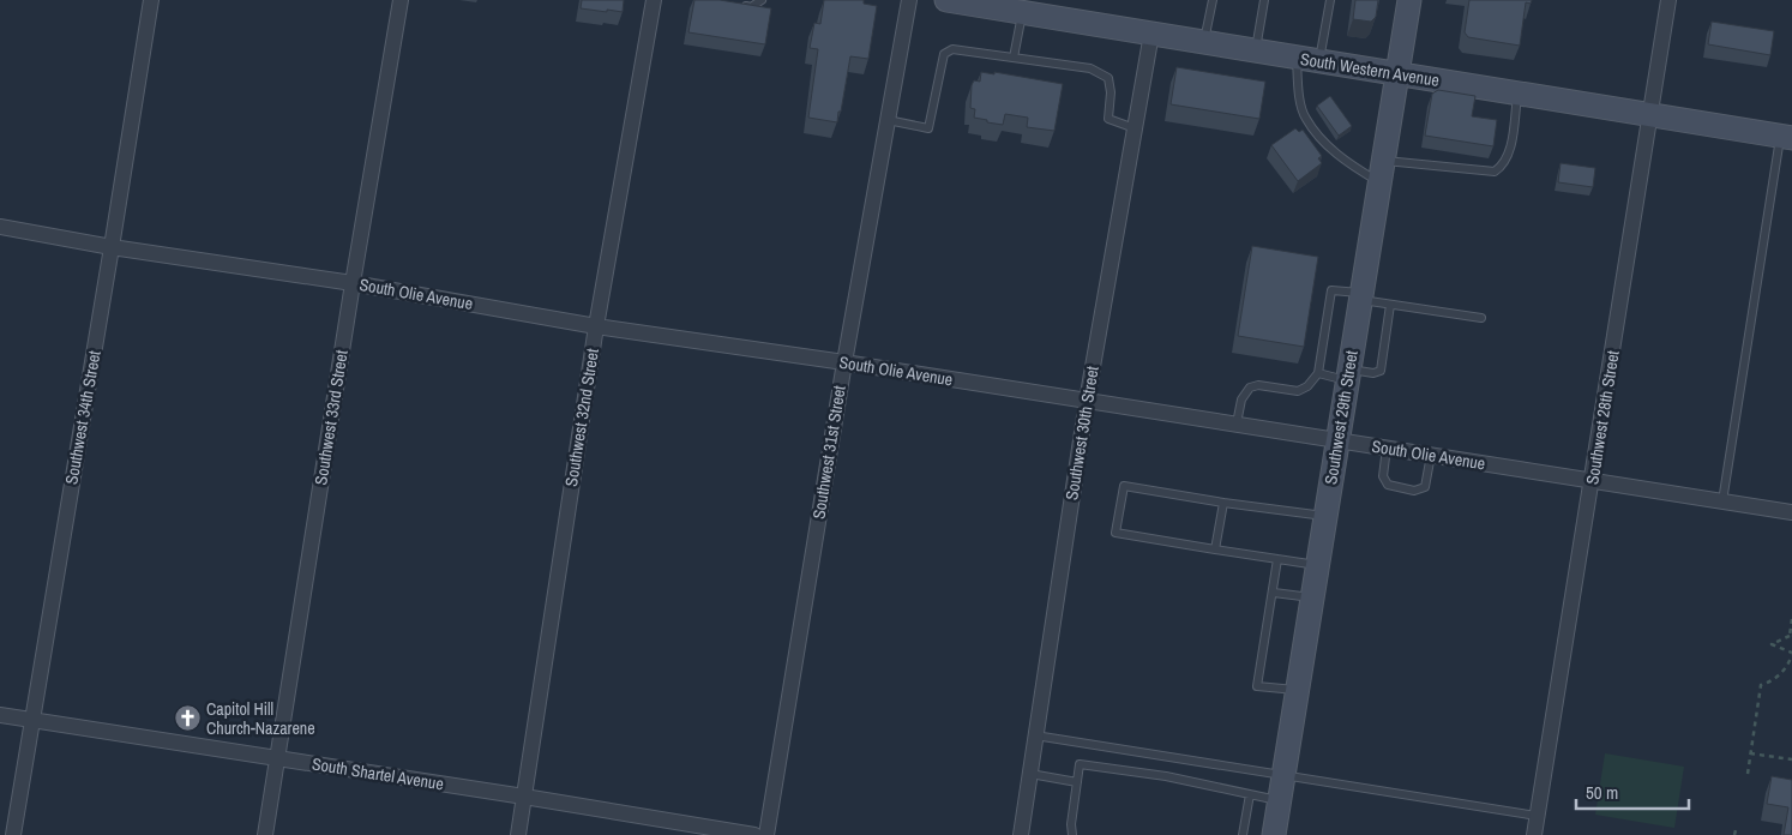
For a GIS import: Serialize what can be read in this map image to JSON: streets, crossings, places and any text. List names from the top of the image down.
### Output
{
  "streets": {
    "main road": ["South Western Avenue", "Southwest 29th Street"],
    "street": [
      "South Olie Avenue",
      "Southwest 34th Street",
      "Southwest 33rd Street",
      "Southwest 32nd Street",
      "Southwest 28th Street",
      "Southwest 30th Street",
      "Southwest 31st Street",
      "South Shartel Avenue"
    ]
  },
  "crossings": [
    ["South Western Avenue", "Southwest 29th Street"],
    ["South Western Avenue", "Southwest 28th Street"],
    ["South Western Avenue", "Southwest 30th Street"],
    ["South Olie Avenue", "Southwest 34th Street"],
    ["South Olie Avenue", "Southwest 33rd Street"],
    ["South Olie Avenue", "Southwest 32nd Street"],
    ["South Olie Avenue", "Southwest 29th Street"],
    ["South Olie Avenue", "Southwest 28th Street"],
    ["South Olie Avenue", "Southwest 30th Street"],
    ["South Olie Avenue", "Southwest 31st Street"],
    ["Southwest 34th Street", "South Shartel Avenue"],
    ["Southwest 33rd Street", "South Shartel Avenue"],
    ["Southwest 32nd Street", "South Shartel Avenue"]
  ],
  "places": {
    "church": ["Capitol Hill Church-Nazarene"]
  },
  "scale_bar": "50 m"
}
